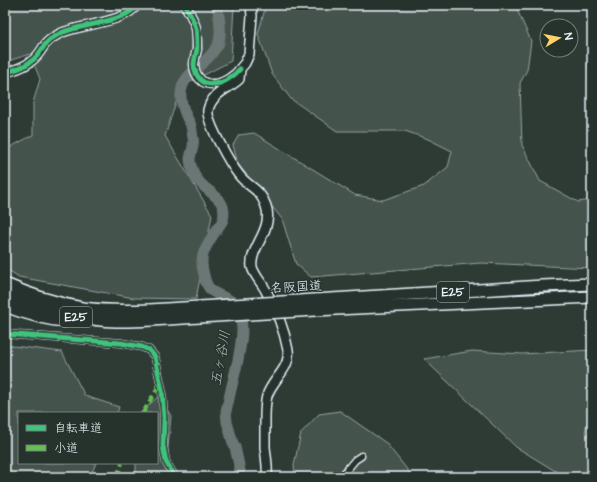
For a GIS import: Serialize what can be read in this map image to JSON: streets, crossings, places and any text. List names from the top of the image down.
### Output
{
  "streets": {
    "highway": ["名阪国道", "E25"]
  },
  "water": ["五ヶ谷川"],
  "legend": ["自転車道", "小道"],
  "north": "right"
}
